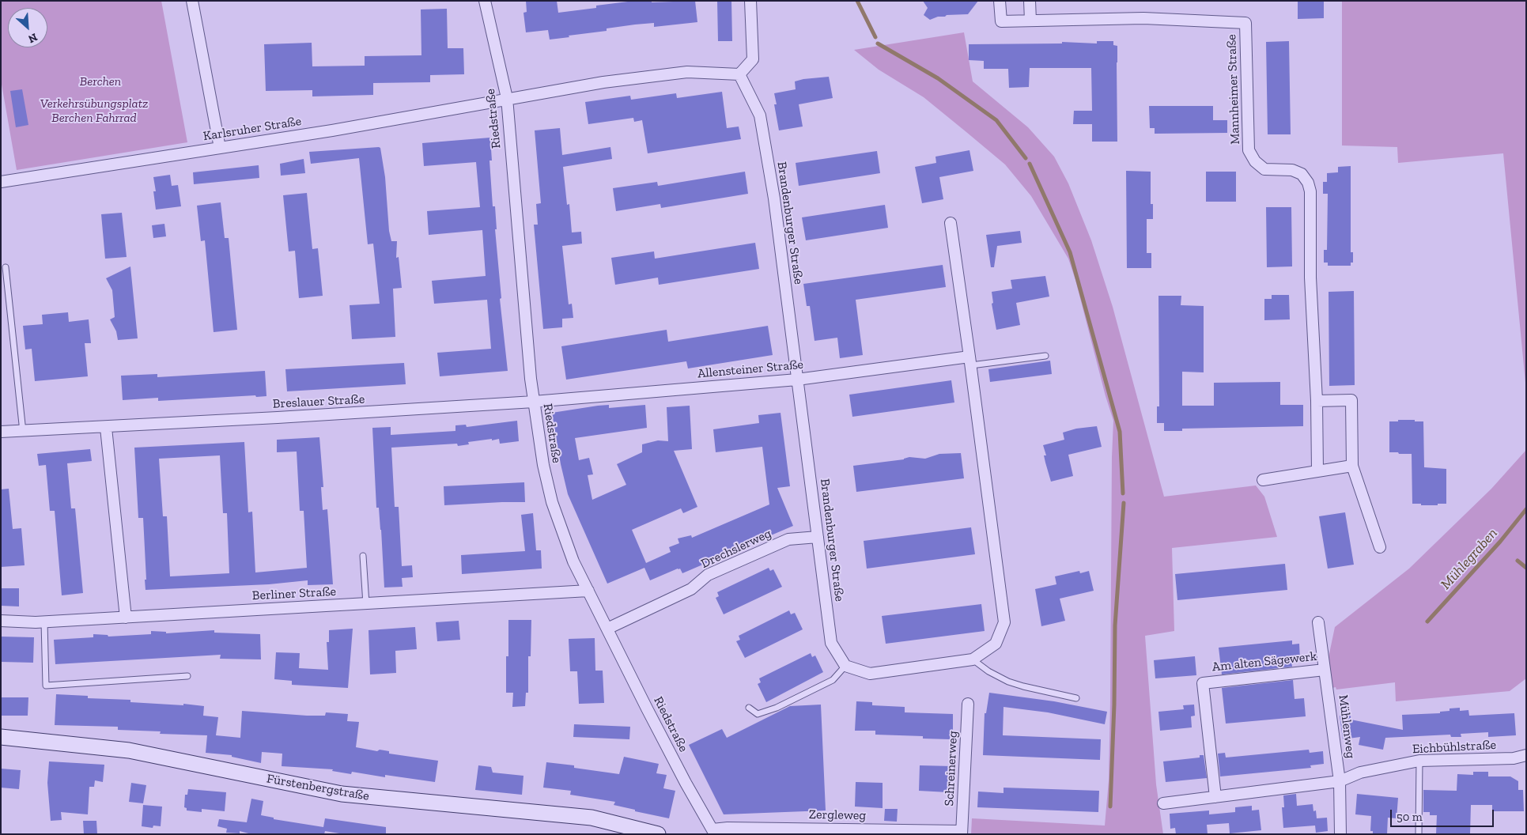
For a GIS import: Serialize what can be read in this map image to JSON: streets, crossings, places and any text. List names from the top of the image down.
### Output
{
  "streets": {
    "main road": ["Fürstenbergstraße"],
    "street": [
      "Mannheimer Straße",
      "Riedstraße",
      "Karlsruher Straße",
      "Brandenburger Straße",
      "Allensteiner Straße",
      "Breslauer Straße",
      "Drechslerweg",
      "Berliner Straße",
      "Am alten Sägewerk",
      "Mühlenweg",
      "Eichbühlstraße",
      "Schreinerweg",
      "Zergleweg"
    ]
  },
  "crossings": [
    ["Riedstraße", "Karlsruher Straße"],
    ["Riedstraße", "Allensteiner Straße"],
    ["Riedstraße", "Breslauer Straße"],
    ["Riedstraße", "Drechslerweg"],
    ["Riedstraße", "Berliner Straße"],
    ["Riedstraße", "Zergleweg"],
    ["Brandenburger Straße", "Allensteiner Straße"],
    ["Brandenburger Straße", "Drechslerweg"],
    ["Allensteiner Straße", "Breslauer Straße"],
    ["Am alten Sägewerk", "Mühlenweg"],
    ["Mühlenweg", "Eichbühlstraße"],
    ["Schreinerweg", "Zergleweg"]
  ],
  "water": ["Mühlegraben"],
  "parks": ["Berchen", "Verkehrsübungsplatz Berchen Fahrrad"],
  "scale_bar": "50 m",
  "north": "bottom right"
}
